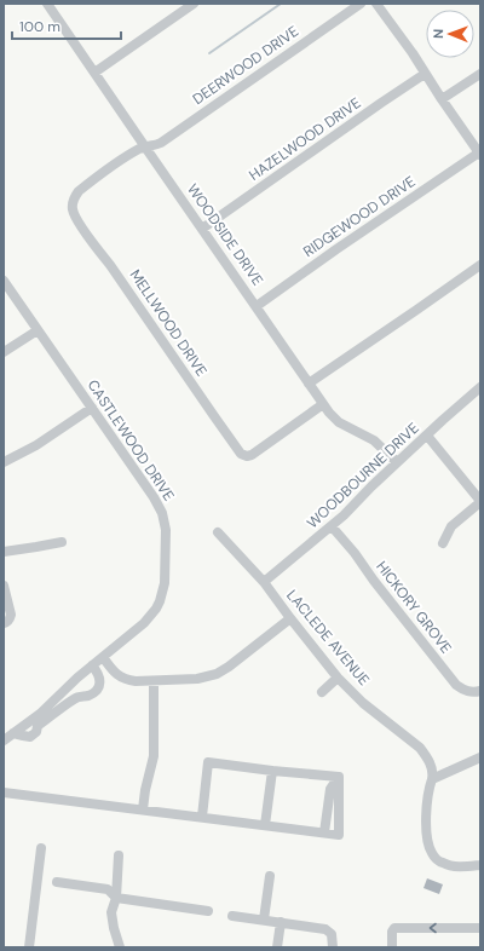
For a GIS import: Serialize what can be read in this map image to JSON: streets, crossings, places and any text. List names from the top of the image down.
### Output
{
  "streets": {
    "street": [
      "DEERWOOD DRIVE",
      "HAZELWOOD DRIVE",
      "RIDGEWOOD DRIVE",
      "WOODSIDE DRIVE",
      "MELLWOOD DRIVE",
      "CASTLEWOOD DRIVE",
      "WOODBOURNE DRIVE",
      "HICKORY GROVE",
      "LACLEDE AVENUE"
    ]
  },
  "crossings": [
    ["DEERWOOD DRIVE", "WOODSIDE DRIVE"],
    ["DEERWOOD DRIVE", "MELLWOOD DRIVE"],
    ["HAZELWOOD DRIVE", "WOODSIDE DRIVE"],
    ["RIDGEWOOD DRIVE", "WOODSIDE DRIVE"],
    ["WOODSIDE DRIVE", "MELLWOOD DRIVE"],
    ["WOODSIDE DRIVE", "WOODBOURNE DRIVE"],
    ["WOODBOURNE DRIVE", "HICKORY GROVE"],
    ["WOODBOURNE DRIVE", "LACLEDE AVENUE"]
  ],
  "scale_bar": "100 m",
  "north": "left"
}
